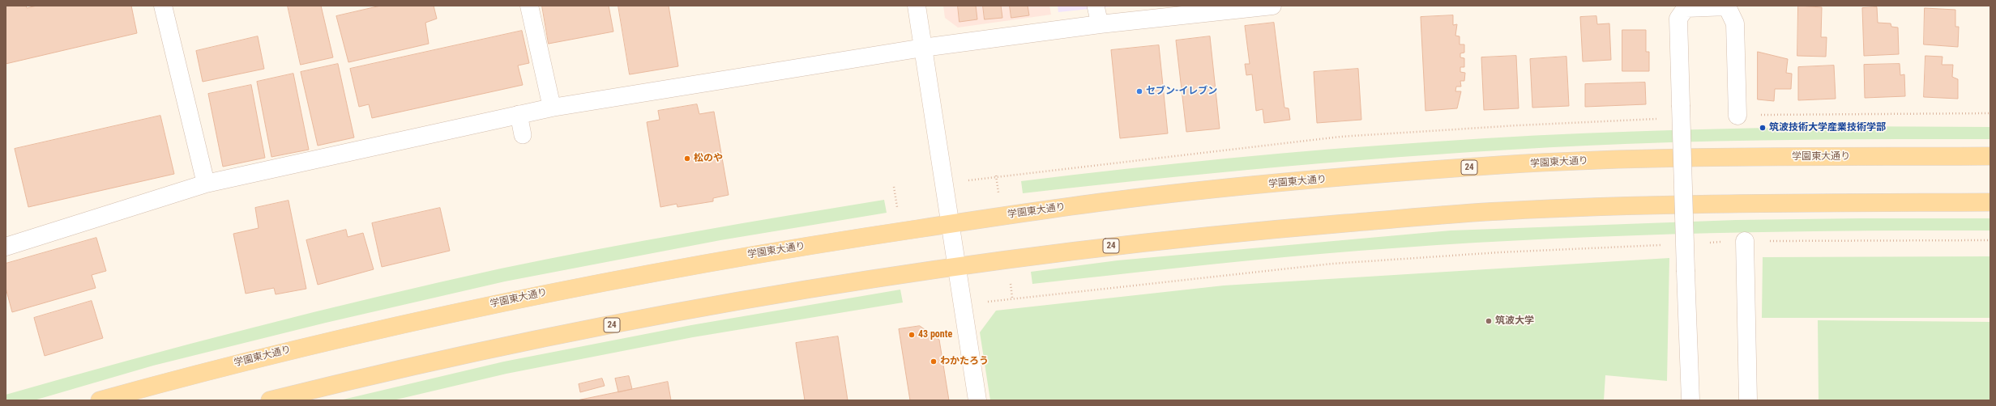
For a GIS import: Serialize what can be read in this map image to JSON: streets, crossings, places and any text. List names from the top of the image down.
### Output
{
  "streets": {
    "main road": ["学園東大通り", "24"]
  },
  "places": [
    "セブン-イレブン",
    "筑波技術大学産業技術学部",
    "松のや",
    "筑波大学",
    "43 ponte",
    "わかたろう"
  ]
}
